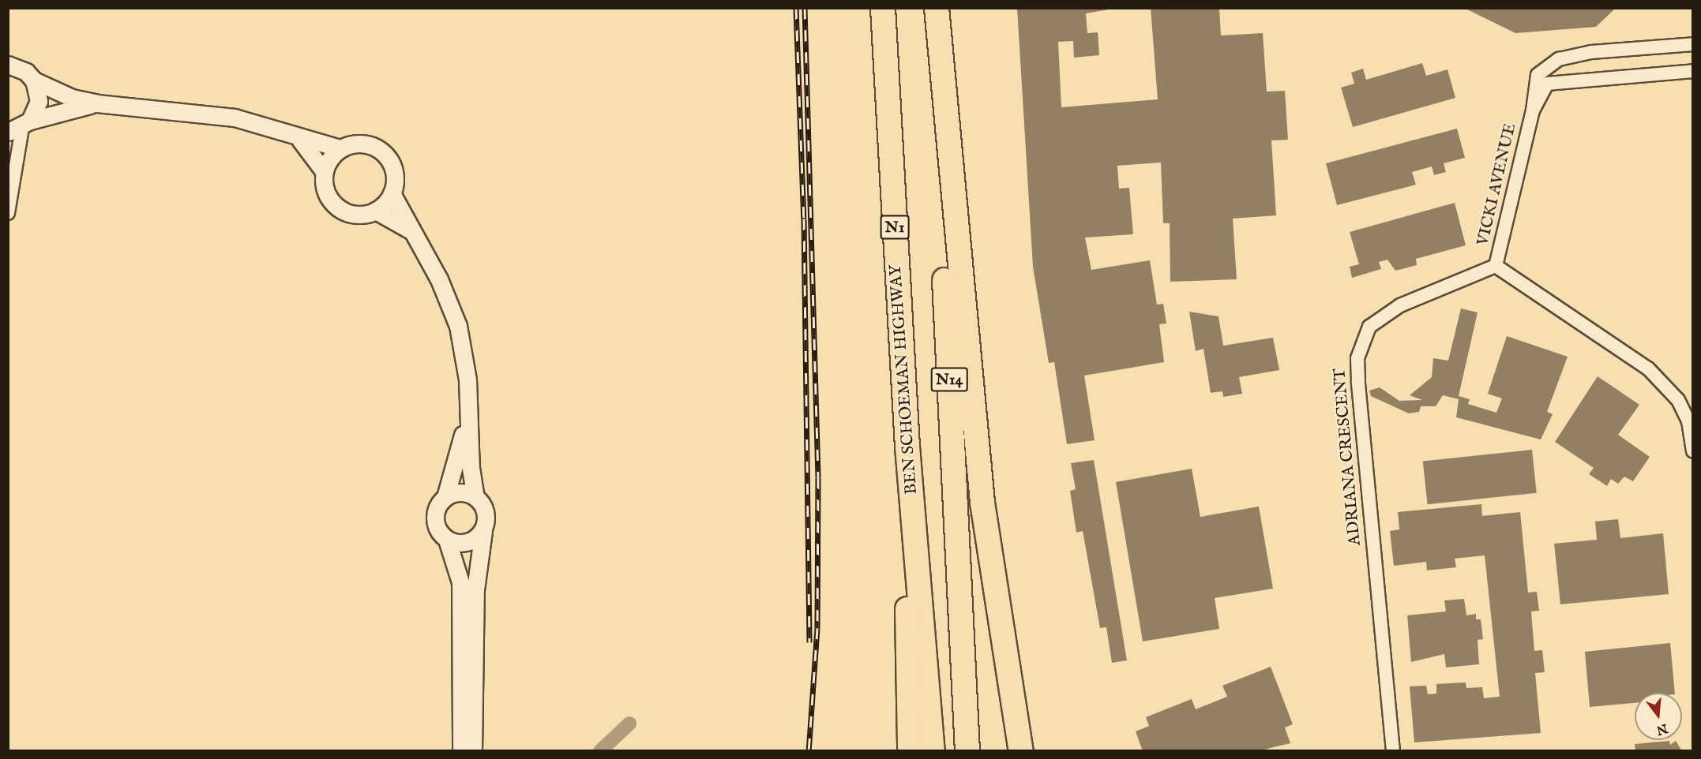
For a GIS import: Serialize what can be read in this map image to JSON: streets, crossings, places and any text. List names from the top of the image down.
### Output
{
  "streets": {
    "highway": ["N1", "BEN SCHOEMAN HIGHWAY", "N14"],
    "street": ["VICKI AVENUE", "ADRIANA CRESCENT"]
  },
  "crossings": [
    ["VICKI AVENUE", "ADRIANA CRESCENT"]
  ],
  "north": "bottom"
}
